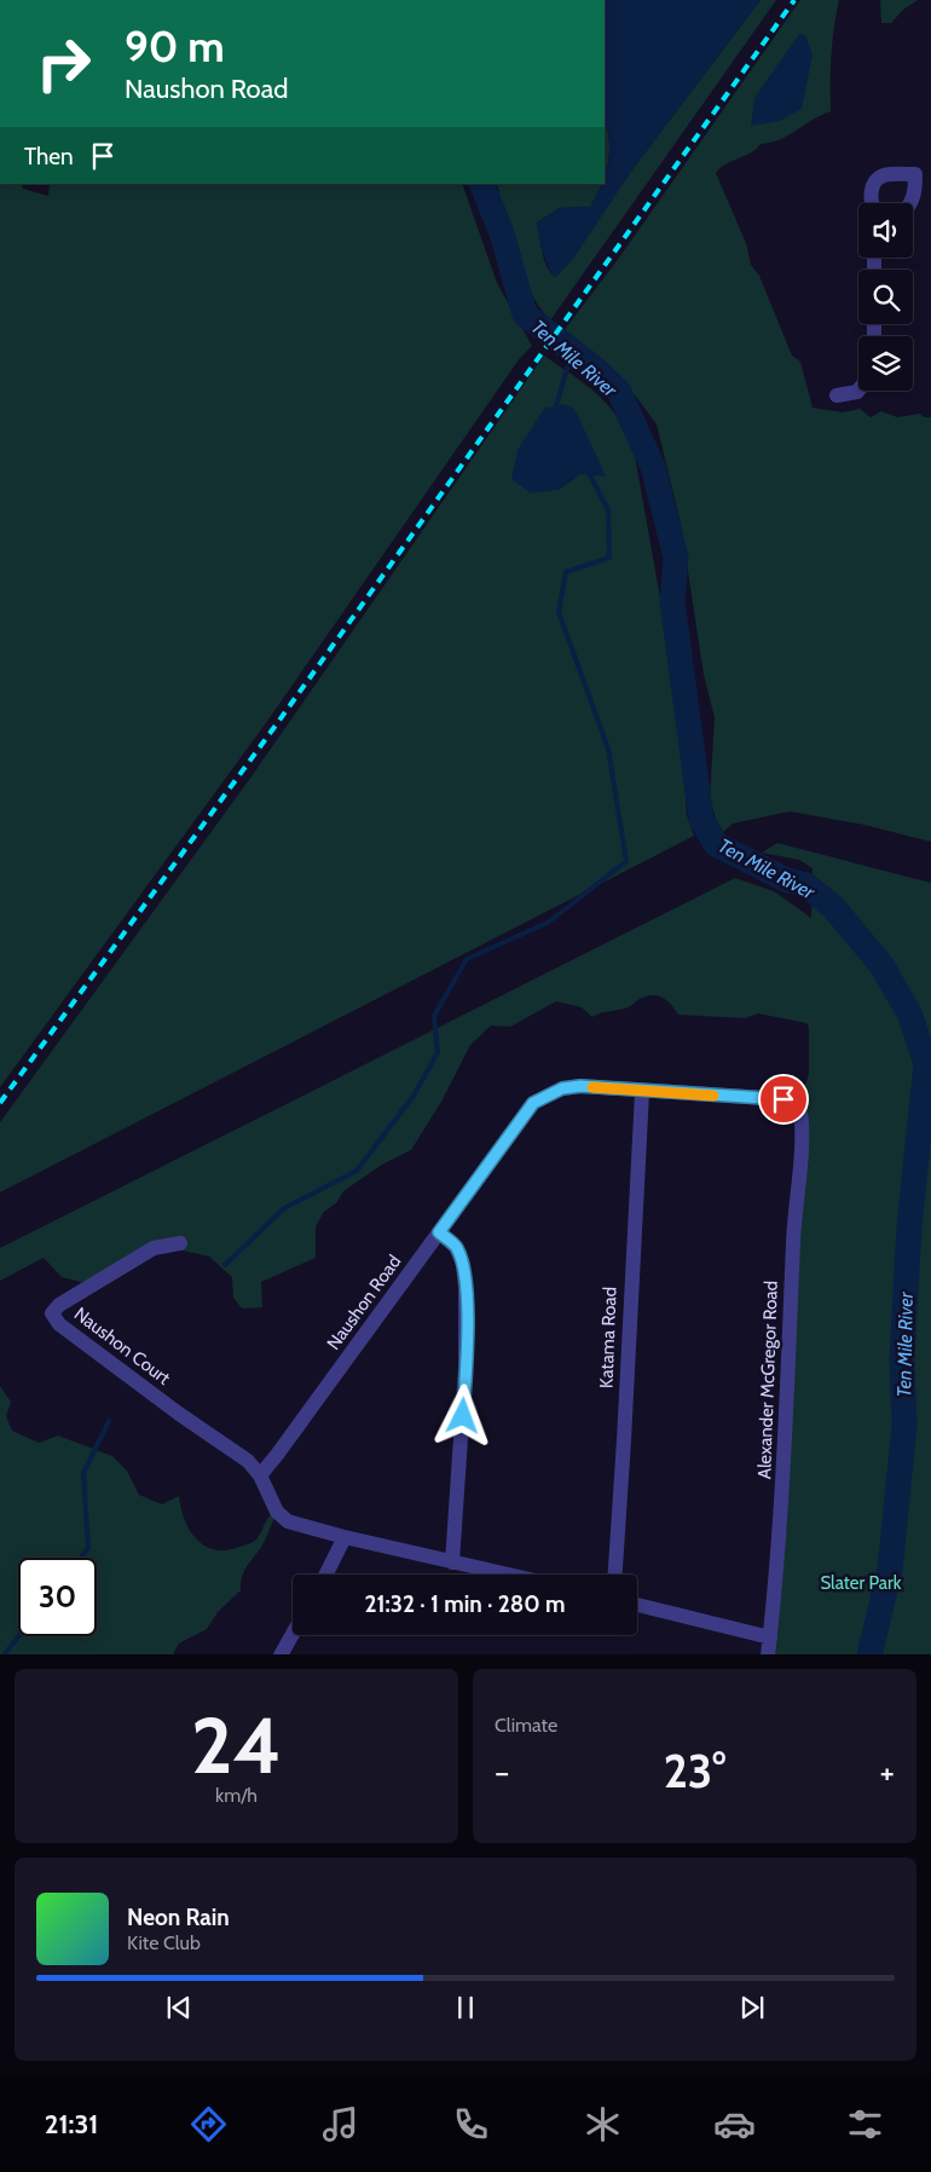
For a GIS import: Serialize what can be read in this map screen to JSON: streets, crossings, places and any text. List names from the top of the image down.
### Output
{
  "streets": {
    "street": [
      "Naushon Road",
      "Katama Road",
      "Naushon Court",
      "Alexander McGregor Road"
    ]
  },
  "crossings": [
    ["Naushon Road", "Katama Road"],
    ["Naushon Road", "Naushon Court"],
    ["Naushon Road", "Alexander McGregor Road"]
  ],
  "water": ["Ten Mile River"],
  "parks": ["Slater Park"],
  "page": {
    "turn": ["90 m", "Naushon Road"],
    "then": "Then",
    "limit": "30",
    "trip": "21:32 · 1 min · 280 m",
    "tile": [
      ["24", "km/h"],
      "Climate"
    ],
    "heat": ["−", "23°", "+"],
    "song": ["Neon Rain", "Kite Club"],
    "tabs": "21:31"
  }
}
